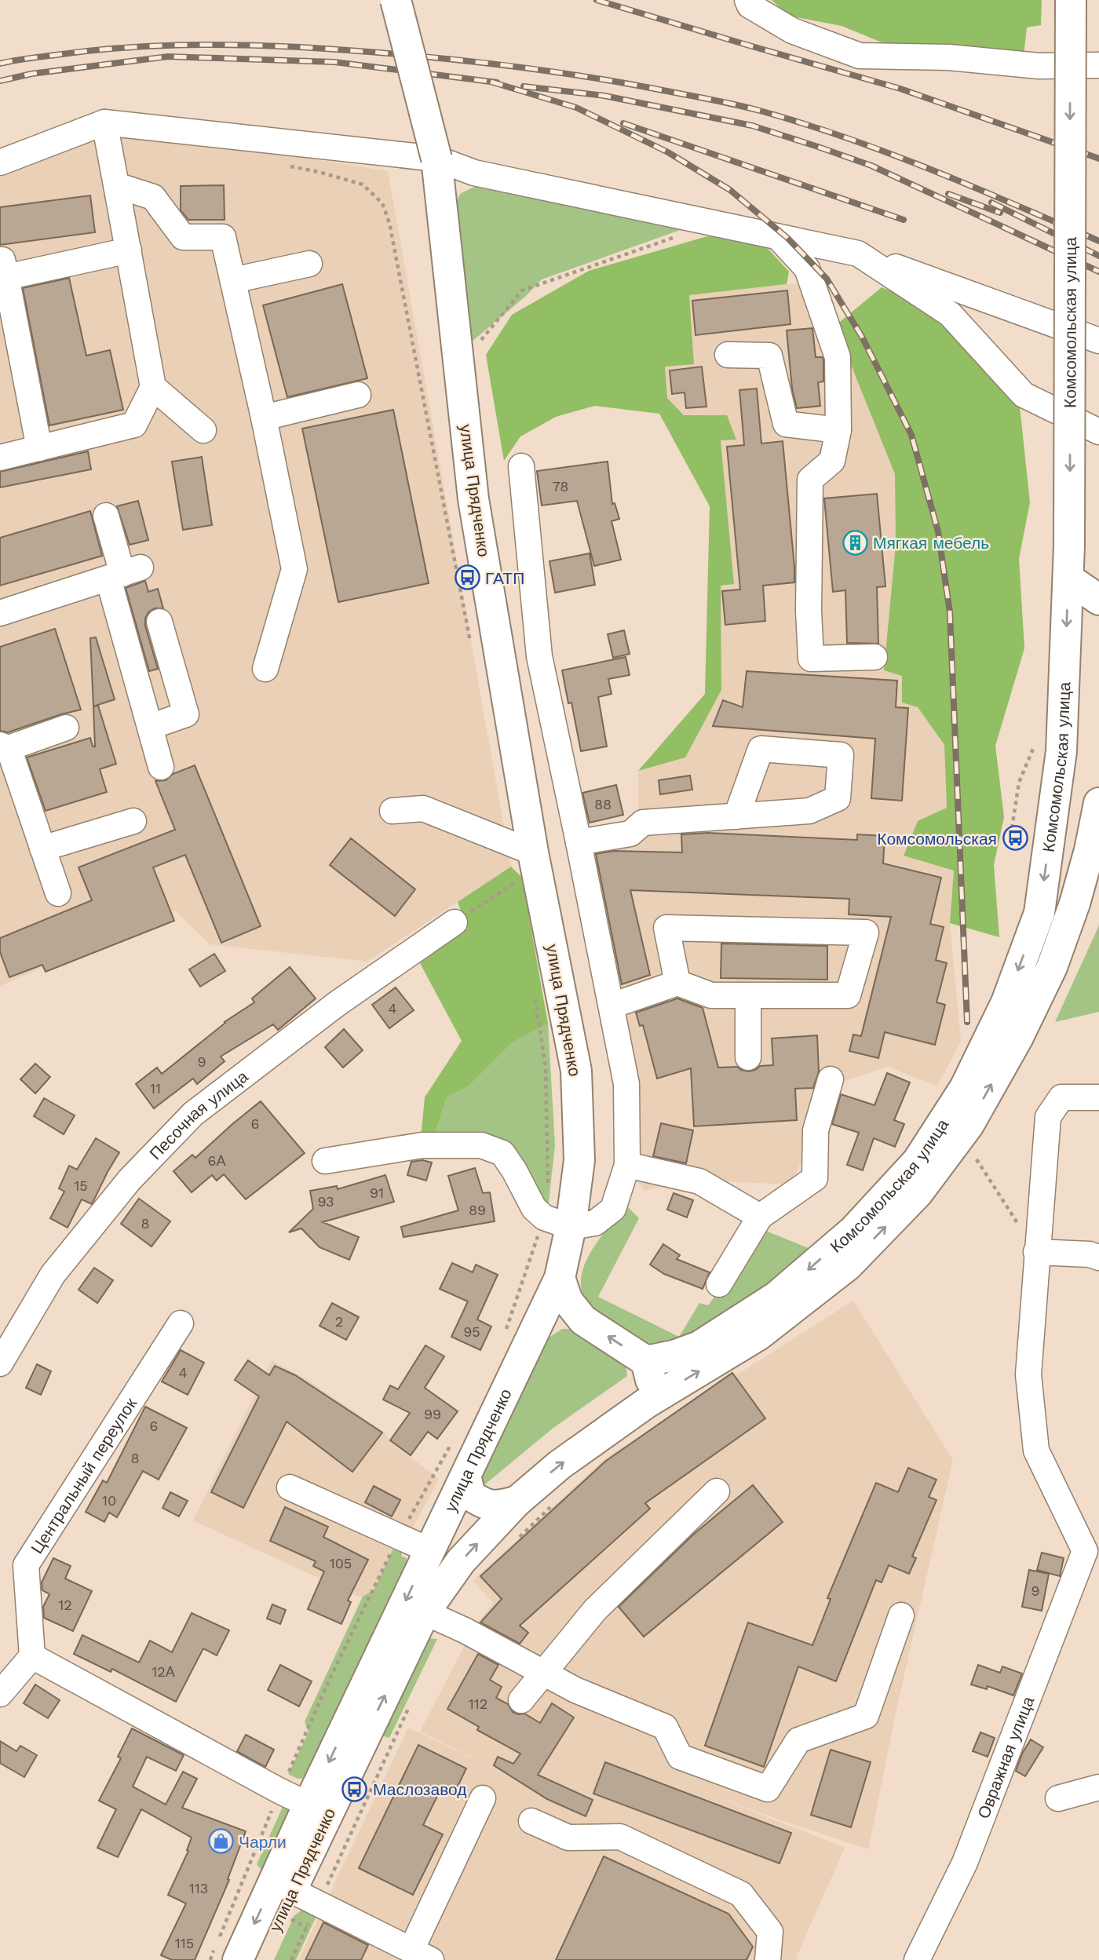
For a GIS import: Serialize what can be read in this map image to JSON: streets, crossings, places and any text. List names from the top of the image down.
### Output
{
  "streets": {
    "main road": ["Комсомольская улица", "улица Прядченко"],
    "street": ["Песочная улица", "Центральный переулок", "Овражная улица"]
  },
  "crossings": [
    ["Комсомольская улица", "улица Прядченко"]
  ],
  "places": {
    "building": ["Мягкая мебель"],
    "bus stop": ["ГАТП", "Комсомольская", "Маслозавод"],
    "shop": ["Чарли"]
  },
  "house_numbers": [
    "78",
    "88",
    "4",
    "9",
    "11",
    "6",
    "6А",
    "15",
    "91",
    "93",
    "89",
    "8",
    "2",
    "95",
    "4",
    "99",
    "6",
    "8",
    "10",
    "105",
    "9",
    "12",
    "12А",
    "112",
    "113",
    "115"
  ]
}
